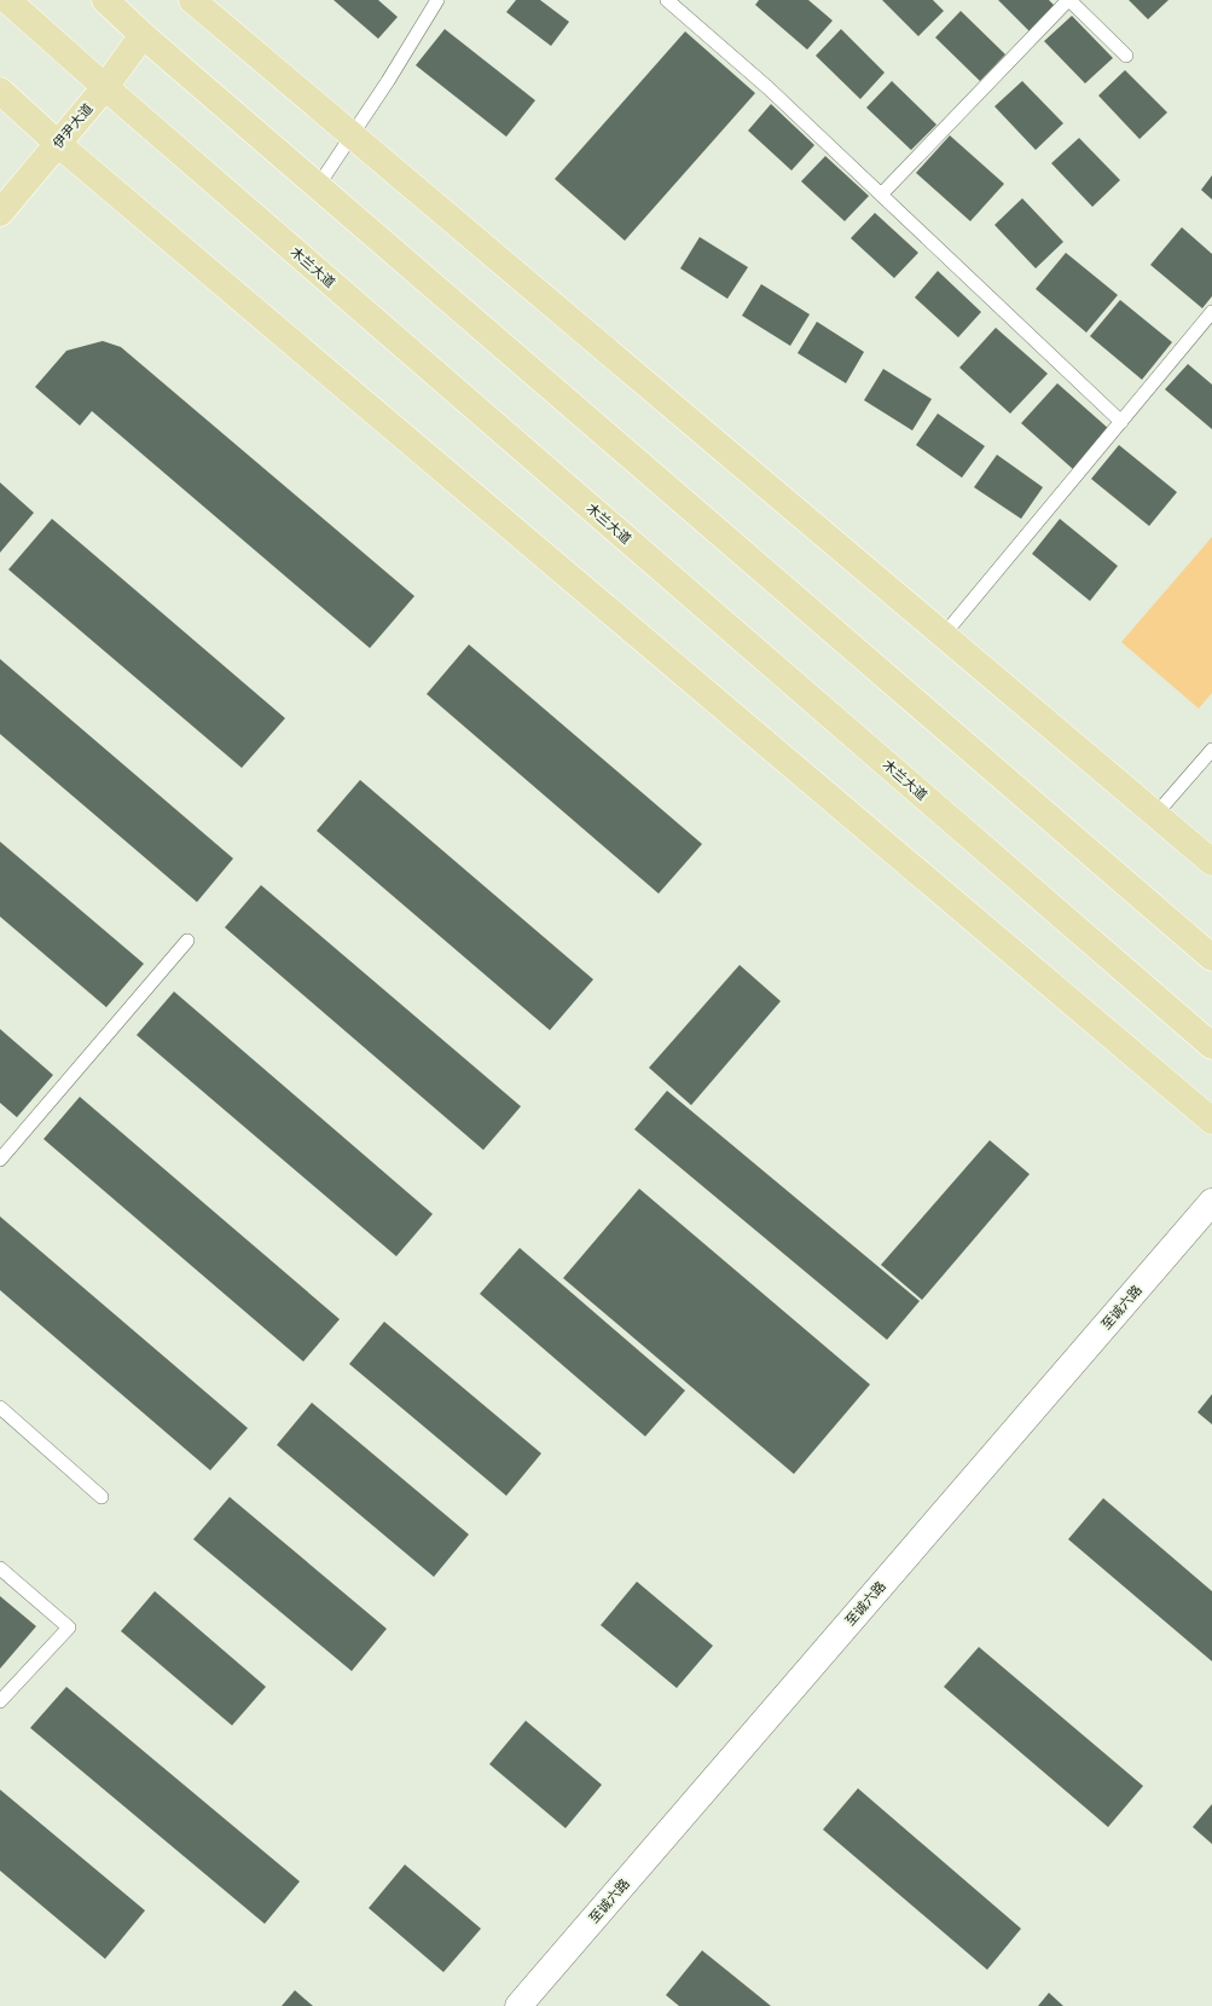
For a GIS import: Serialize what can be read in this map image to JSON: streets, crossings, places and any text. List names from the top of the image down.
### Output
{
  "streets": {
    "main road": ["伊尹大道", "木兰大道"],
    "street": ["至诚六路"]
  },
  "crossings": [
    ["伊尹大道", "木兰大道"]
  ]
}
